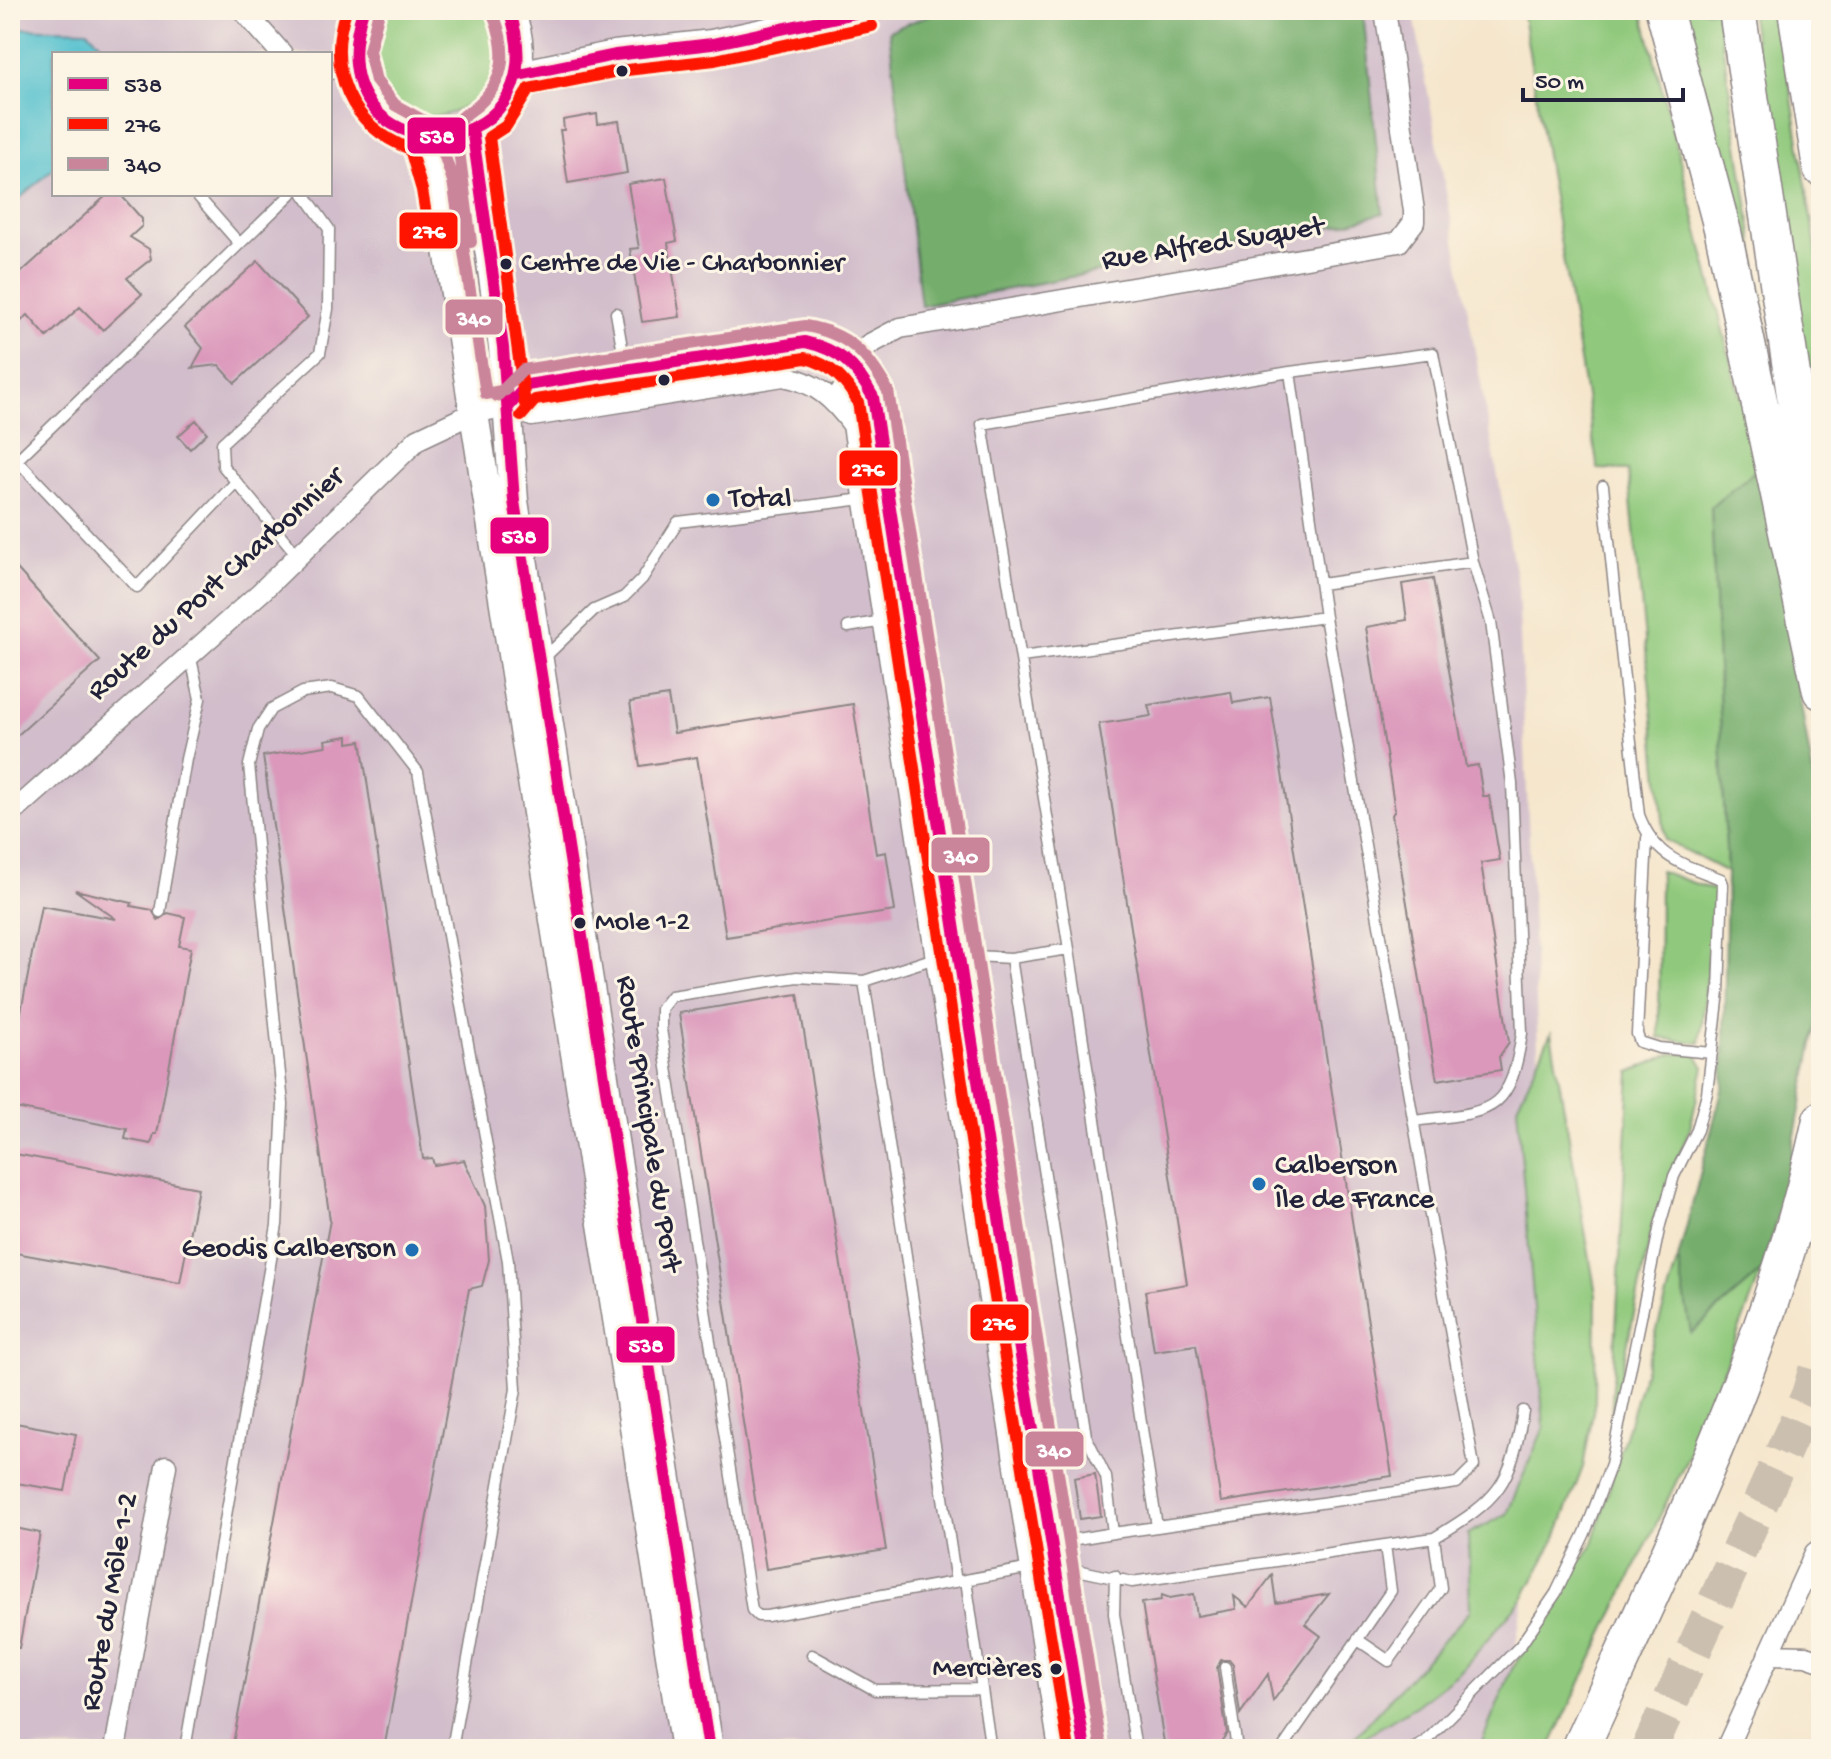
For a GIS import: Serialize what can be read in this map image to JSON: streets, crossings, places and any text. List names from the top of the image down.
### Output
{
  "streets": {
    "main road": ["Route Principale du Port"],
    "street": ["Rue Alfred Suquet", "Route du Port Charbonnier", "Route du Môle 1-2"]
  },
  "crossings": [
    ["Route du Port Charbonnier", "Route Principale du Port"]
  ],
  "places": [
    "Centre de Vie - Charbonnier",
    "Total",
    "Mole 1-2",
    "Calberson Île de France",
    "Geodis Calberson",
    "Mercières"
  ],
  "lines": ["transit line 538", "transit line 276", "transit line 340"],
  "legend": ["538", "276", "340"],
  "scale_bar": "50 m"
}
